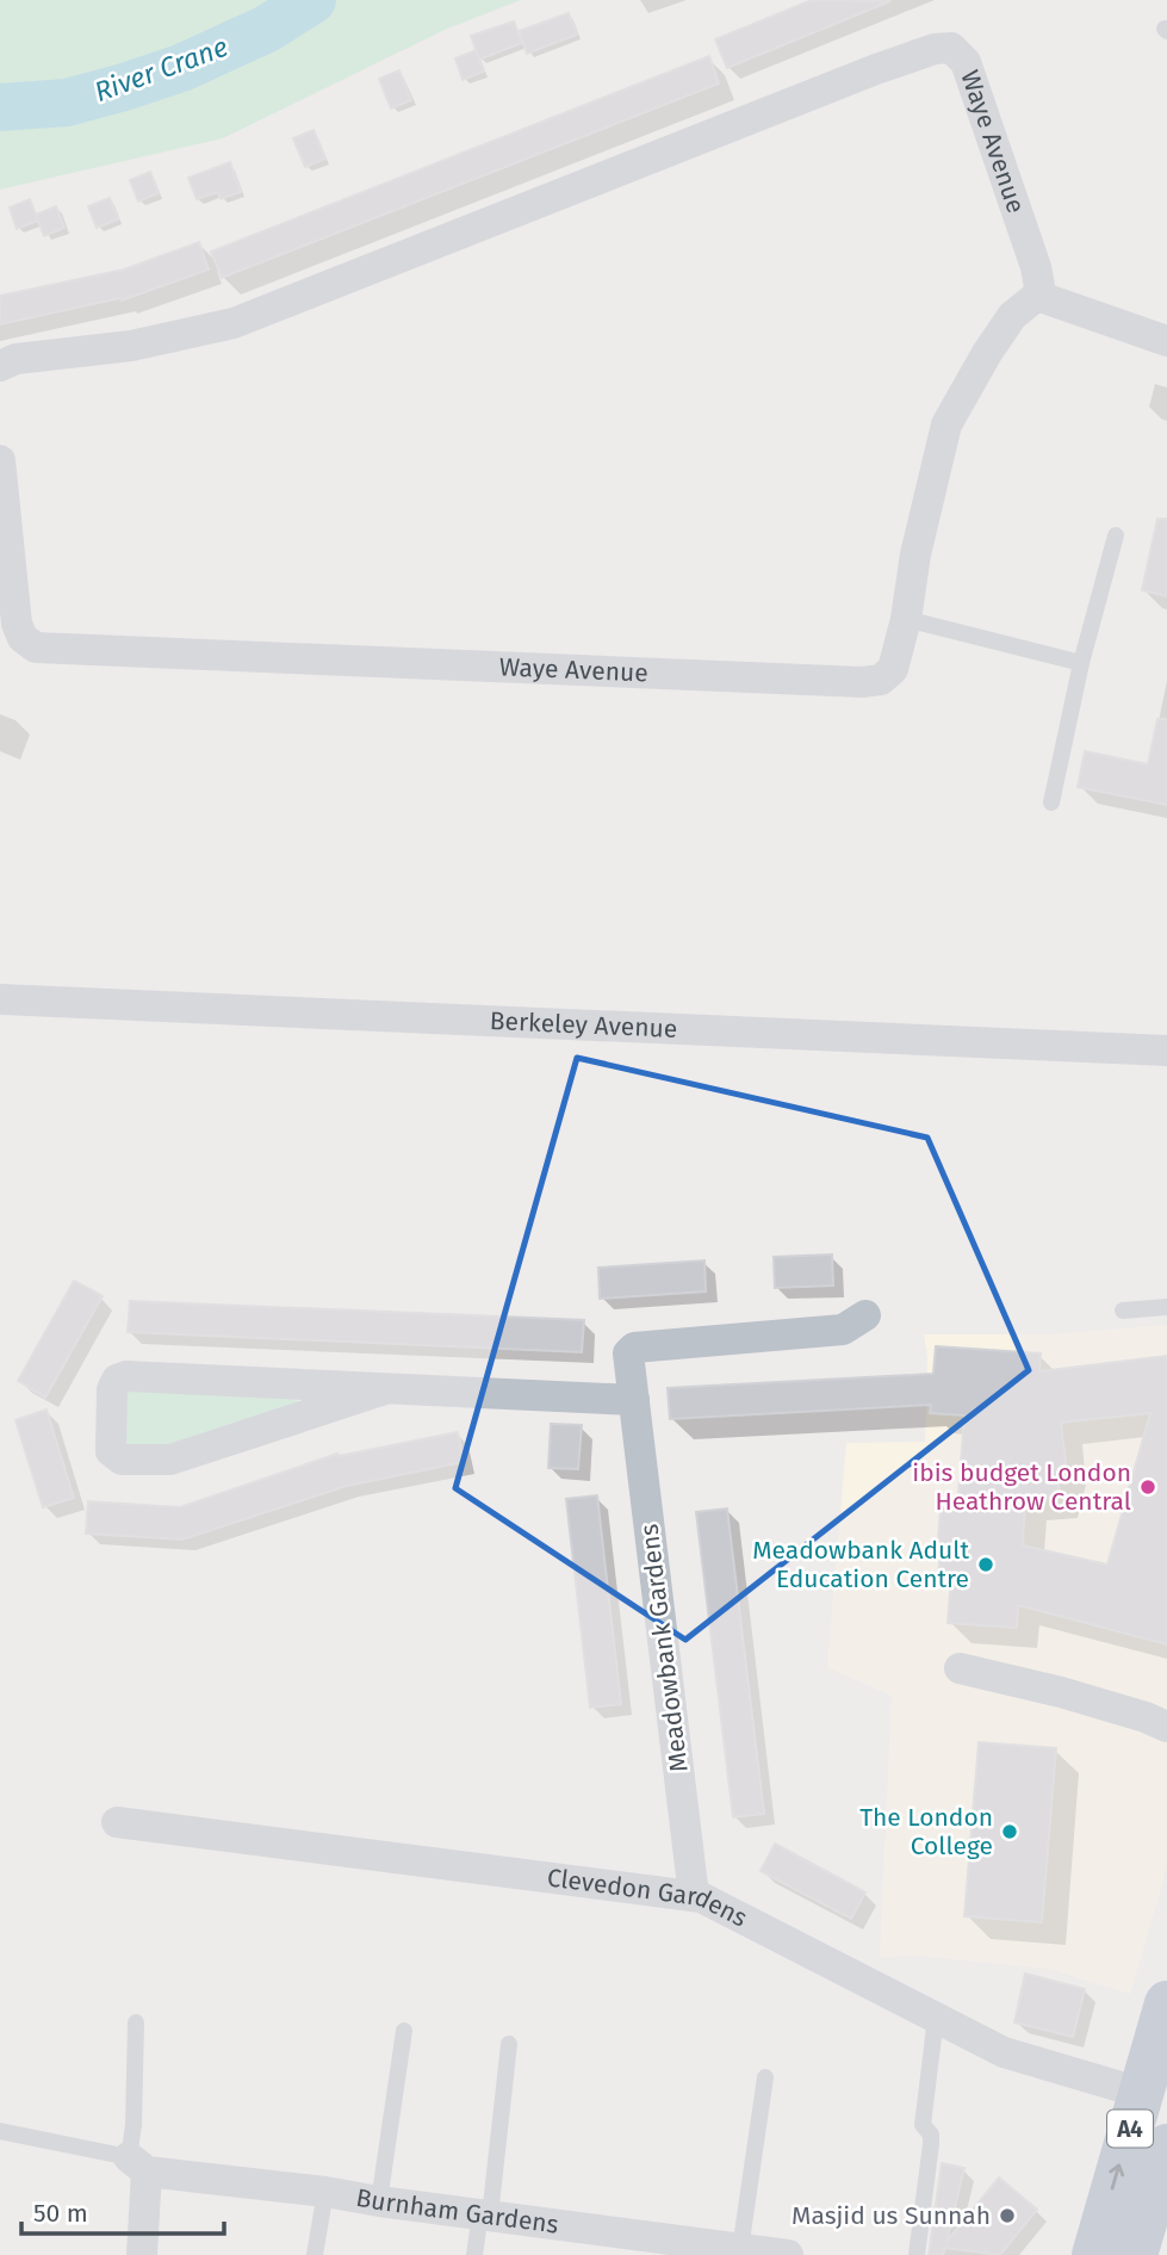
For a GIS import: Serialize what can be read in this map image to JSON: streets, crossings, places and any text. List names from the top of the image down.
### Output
{
  "streets": {
    "highway": ["A4"],
    "street": [
      "Waye Avenue",
      "Berkeley Avenue",
      "Meadowbank Gardens",
      "Clevedon Gardens",
      "Burnham Gardens"
    ]
  },
  "crossings": [
    ["Meadowbank Gardens", "Clevedon Gardens"],
    ["Clevedon Gardens", "A4"]
  ],
  "water": ["River Crane"],
  "places": [
    "ibis budget London Heathrow Central",
    "Meadowbank Adult Education Centre",
    "The London College",
    "Masjid us Sunnah"
  ],
  "scale_bar": "50 m"
}
